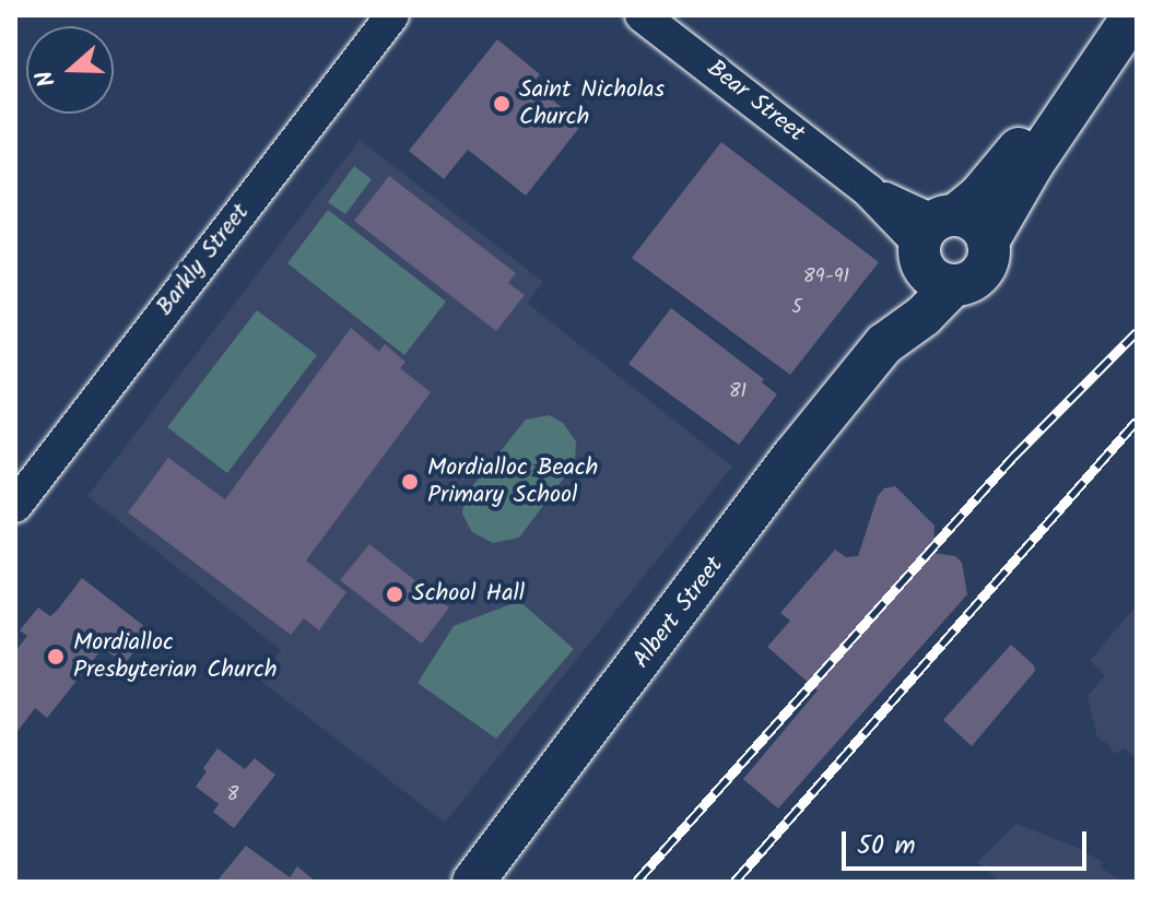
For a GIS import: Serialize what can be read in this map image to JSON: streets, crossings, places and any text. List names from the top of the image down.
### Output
{
  "streets": {
    "street": ["Bear Street", "Barkly Street", "Albert Street"]
  },
  "crossings": [
    ["Bear Street", "Albert Street"]
  ],
  "places": [
    "Saint Nicholas Church",
    "Mordialloc Beach Primary School",
    "School Hall",
    "Mordialloc Presbyterian Church"
  ],
  "house_numbers": [
    "89-91",
    "5",
    "81",
    "8"
  ],
  "scale_bar": "50 m",
  "north": "left"
}
